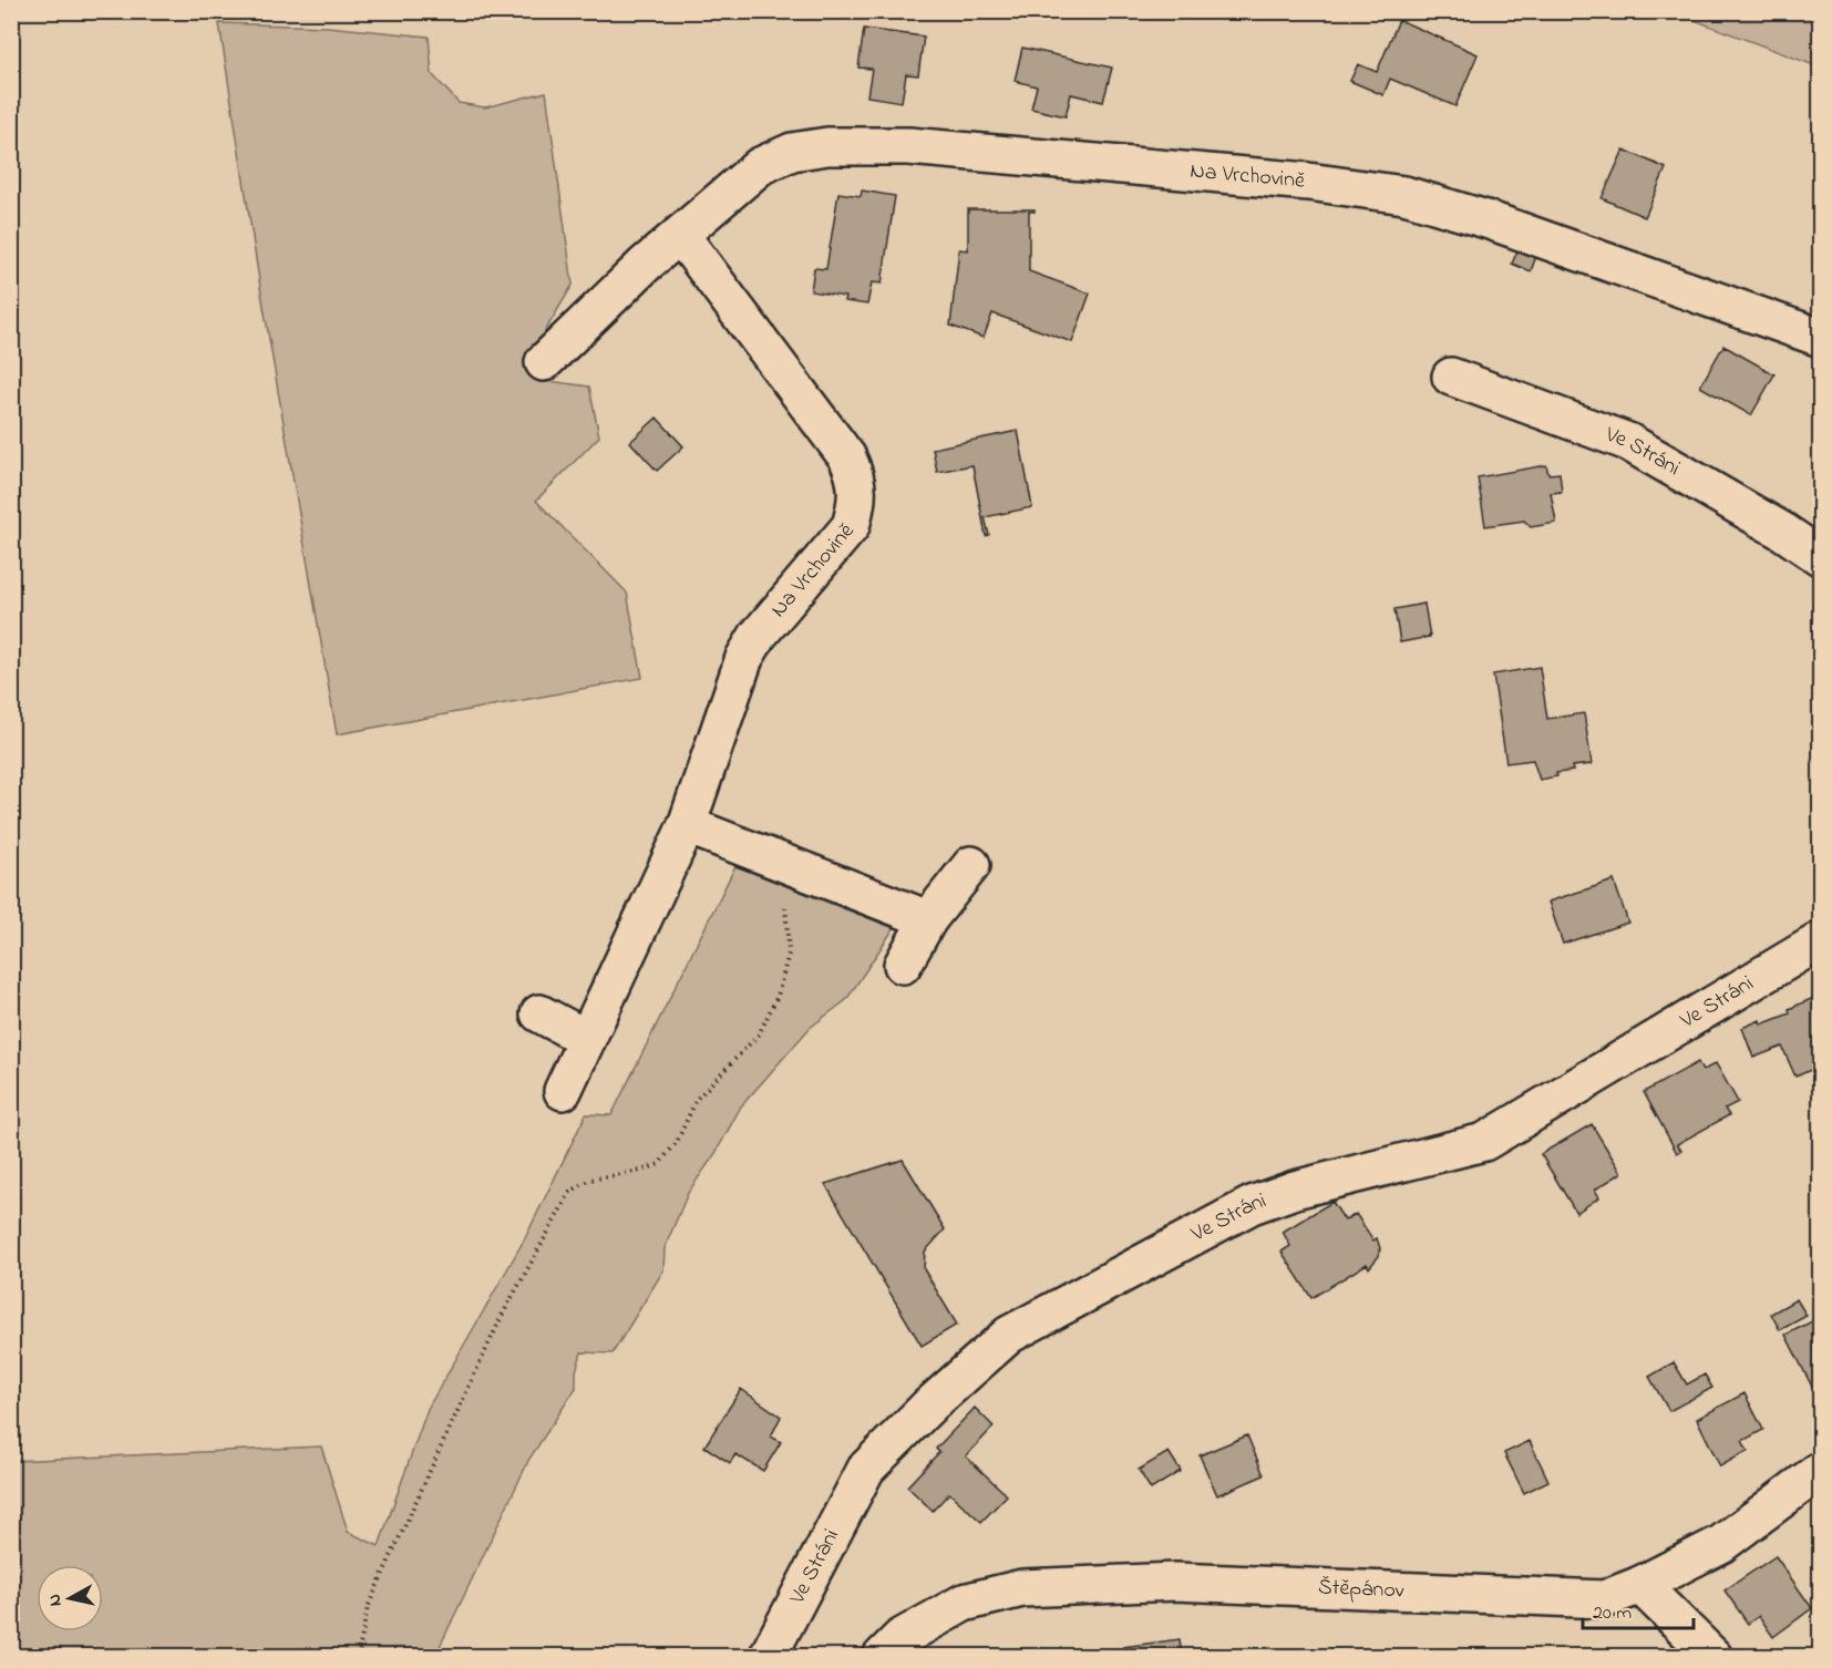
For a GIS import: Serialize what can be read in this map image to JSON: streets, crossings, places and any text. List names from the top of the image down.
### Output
{
  "streets": {
    "street": ["Na Vrchovině", "Ve Stráni", "Štěpánov"]
  },
  "scale_bar": "20 m",
  "north": "left"
}
